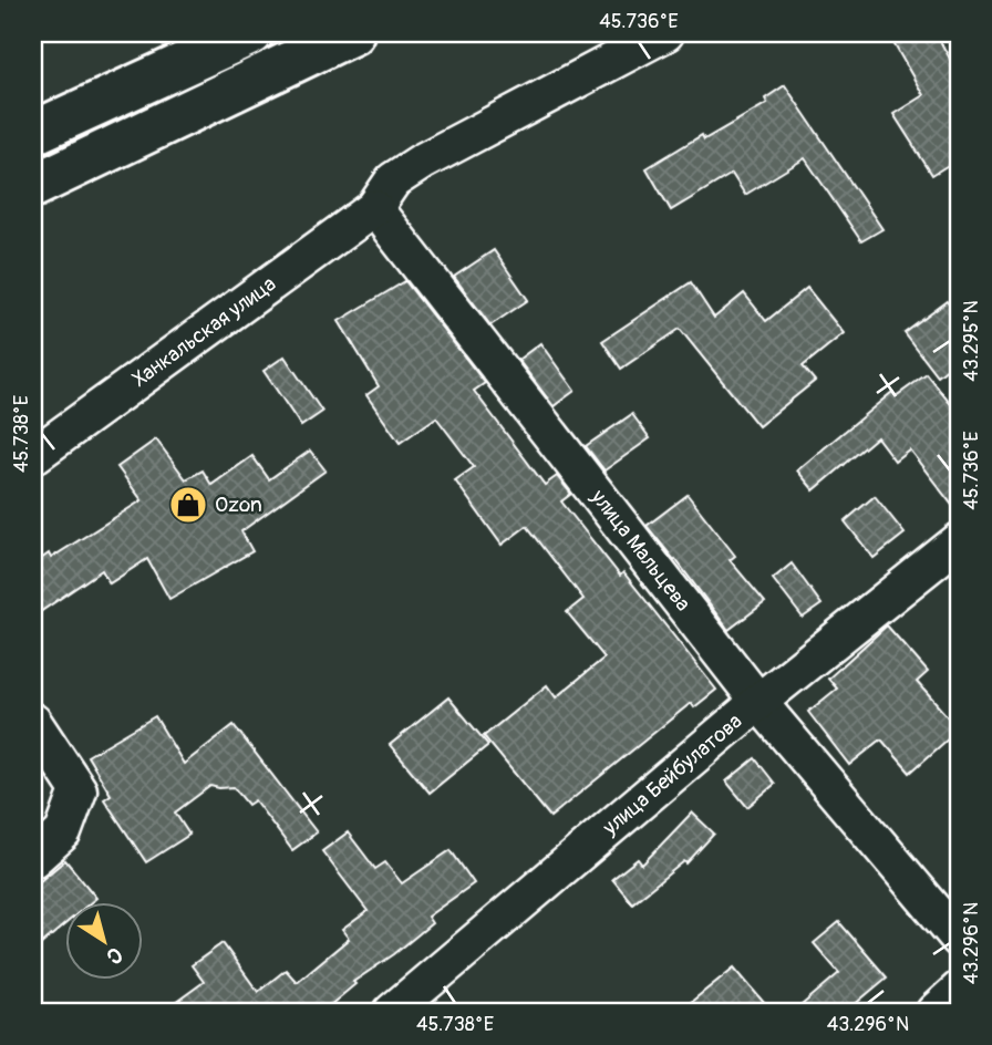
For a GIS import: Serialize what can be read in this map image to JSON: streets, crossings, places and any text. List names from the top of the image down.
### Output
{
  "streets": {
    "street": ["Ханкальская улица", "улица Мальцева", "улица Бейбулатова"]
  },
  "crossings": [
    ["Ханкальская улица", "улица Мальцева"],
    ["улица Мальцева", "улица Бейбулатова"]
  ],
  "places": {
    "shop": ["Ozon"]
  },
  "north": "bottom right",
  "coordinates": [
    "45.736°E",
    "43.295°N",
    "45.738°E",
    "43.296°N"
  ]
}
